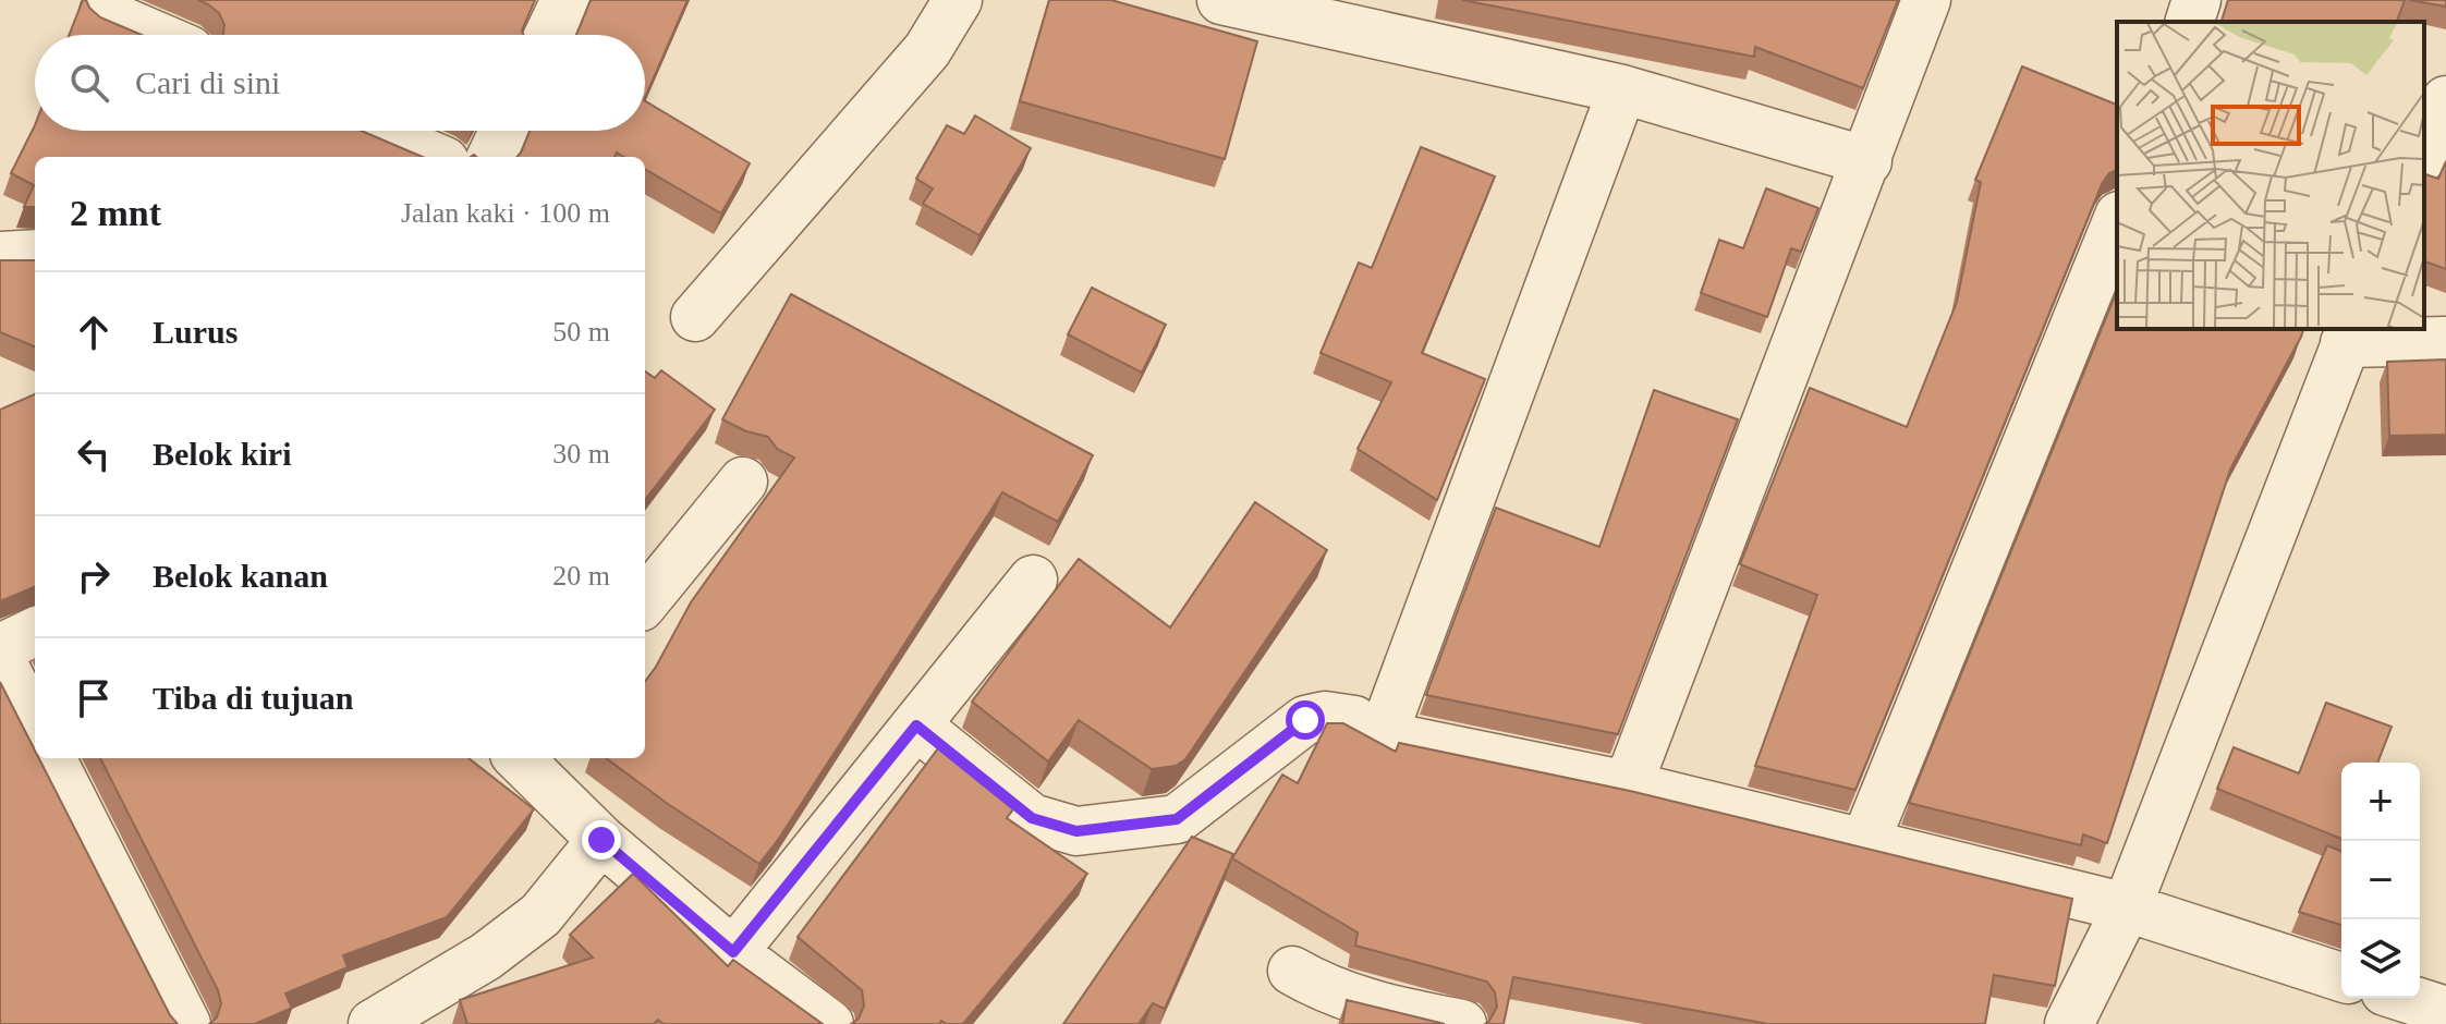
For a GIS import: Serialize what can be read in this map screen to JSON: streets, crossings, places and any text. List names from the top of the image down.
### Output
{
  "page": {
    "search": "Cari di sini",
    "heading": ["2 mnt", "Jalan kaki · 100 m"],
    "list": [
      ["Lurus", "50 m"],
      ["Belok kiri", "30 m"],
      ["Belok kanan", "20 m"],
      "Tiba di tujuan"
    ],
    "map_buttons": ["+", "−"]
  }
}
